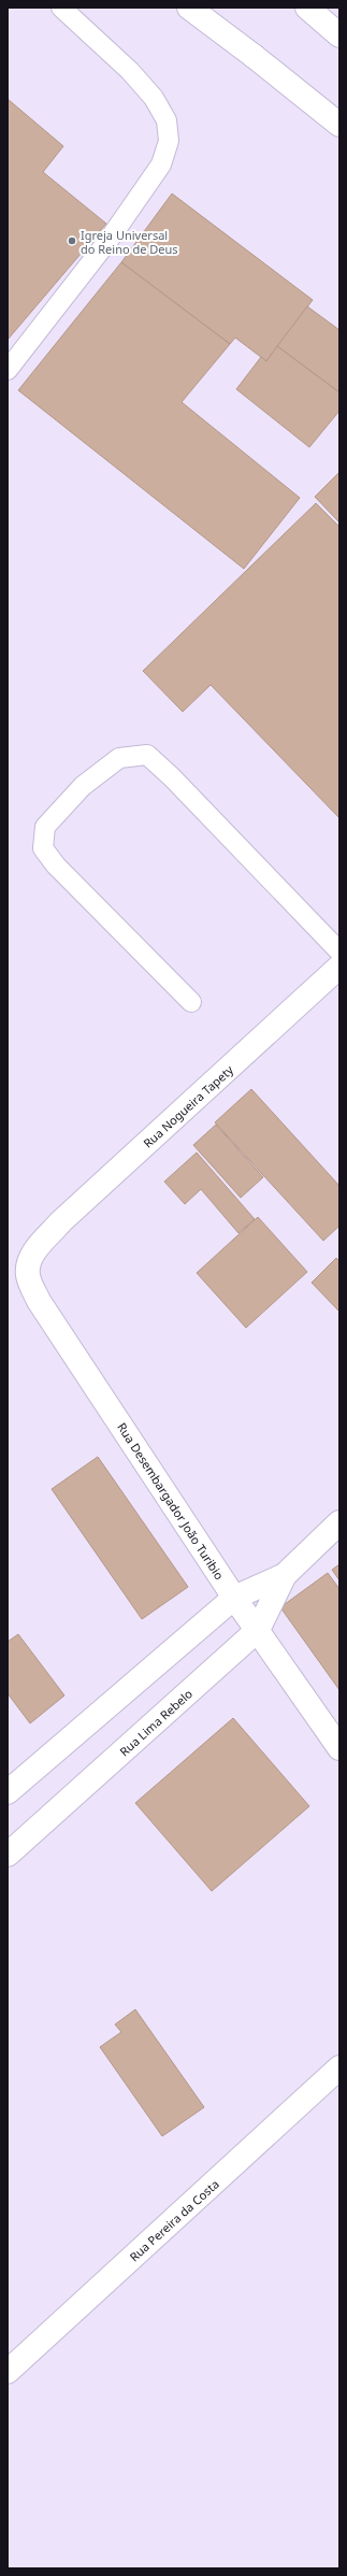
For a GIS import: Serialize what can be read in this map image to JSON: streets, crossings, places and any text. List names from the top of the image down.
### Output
{
  "streets": {
    "street": [
      "Rua Nogueira Tapety",
      "Rua Desembargador João Turibio",
      "Rua Lima Rebelo",
      "Rua Pereira da Costa"
    ]
  },
  "crossings": [
    ["Rua Nogueira Tapety", "Rua Desembargador João Turibio"],
    ["Rua Desembargador João Turibio", "Rua Lima Rebelo"]
  ],
  "places": ["Igreja Universal do Reino de Deus"]
}
